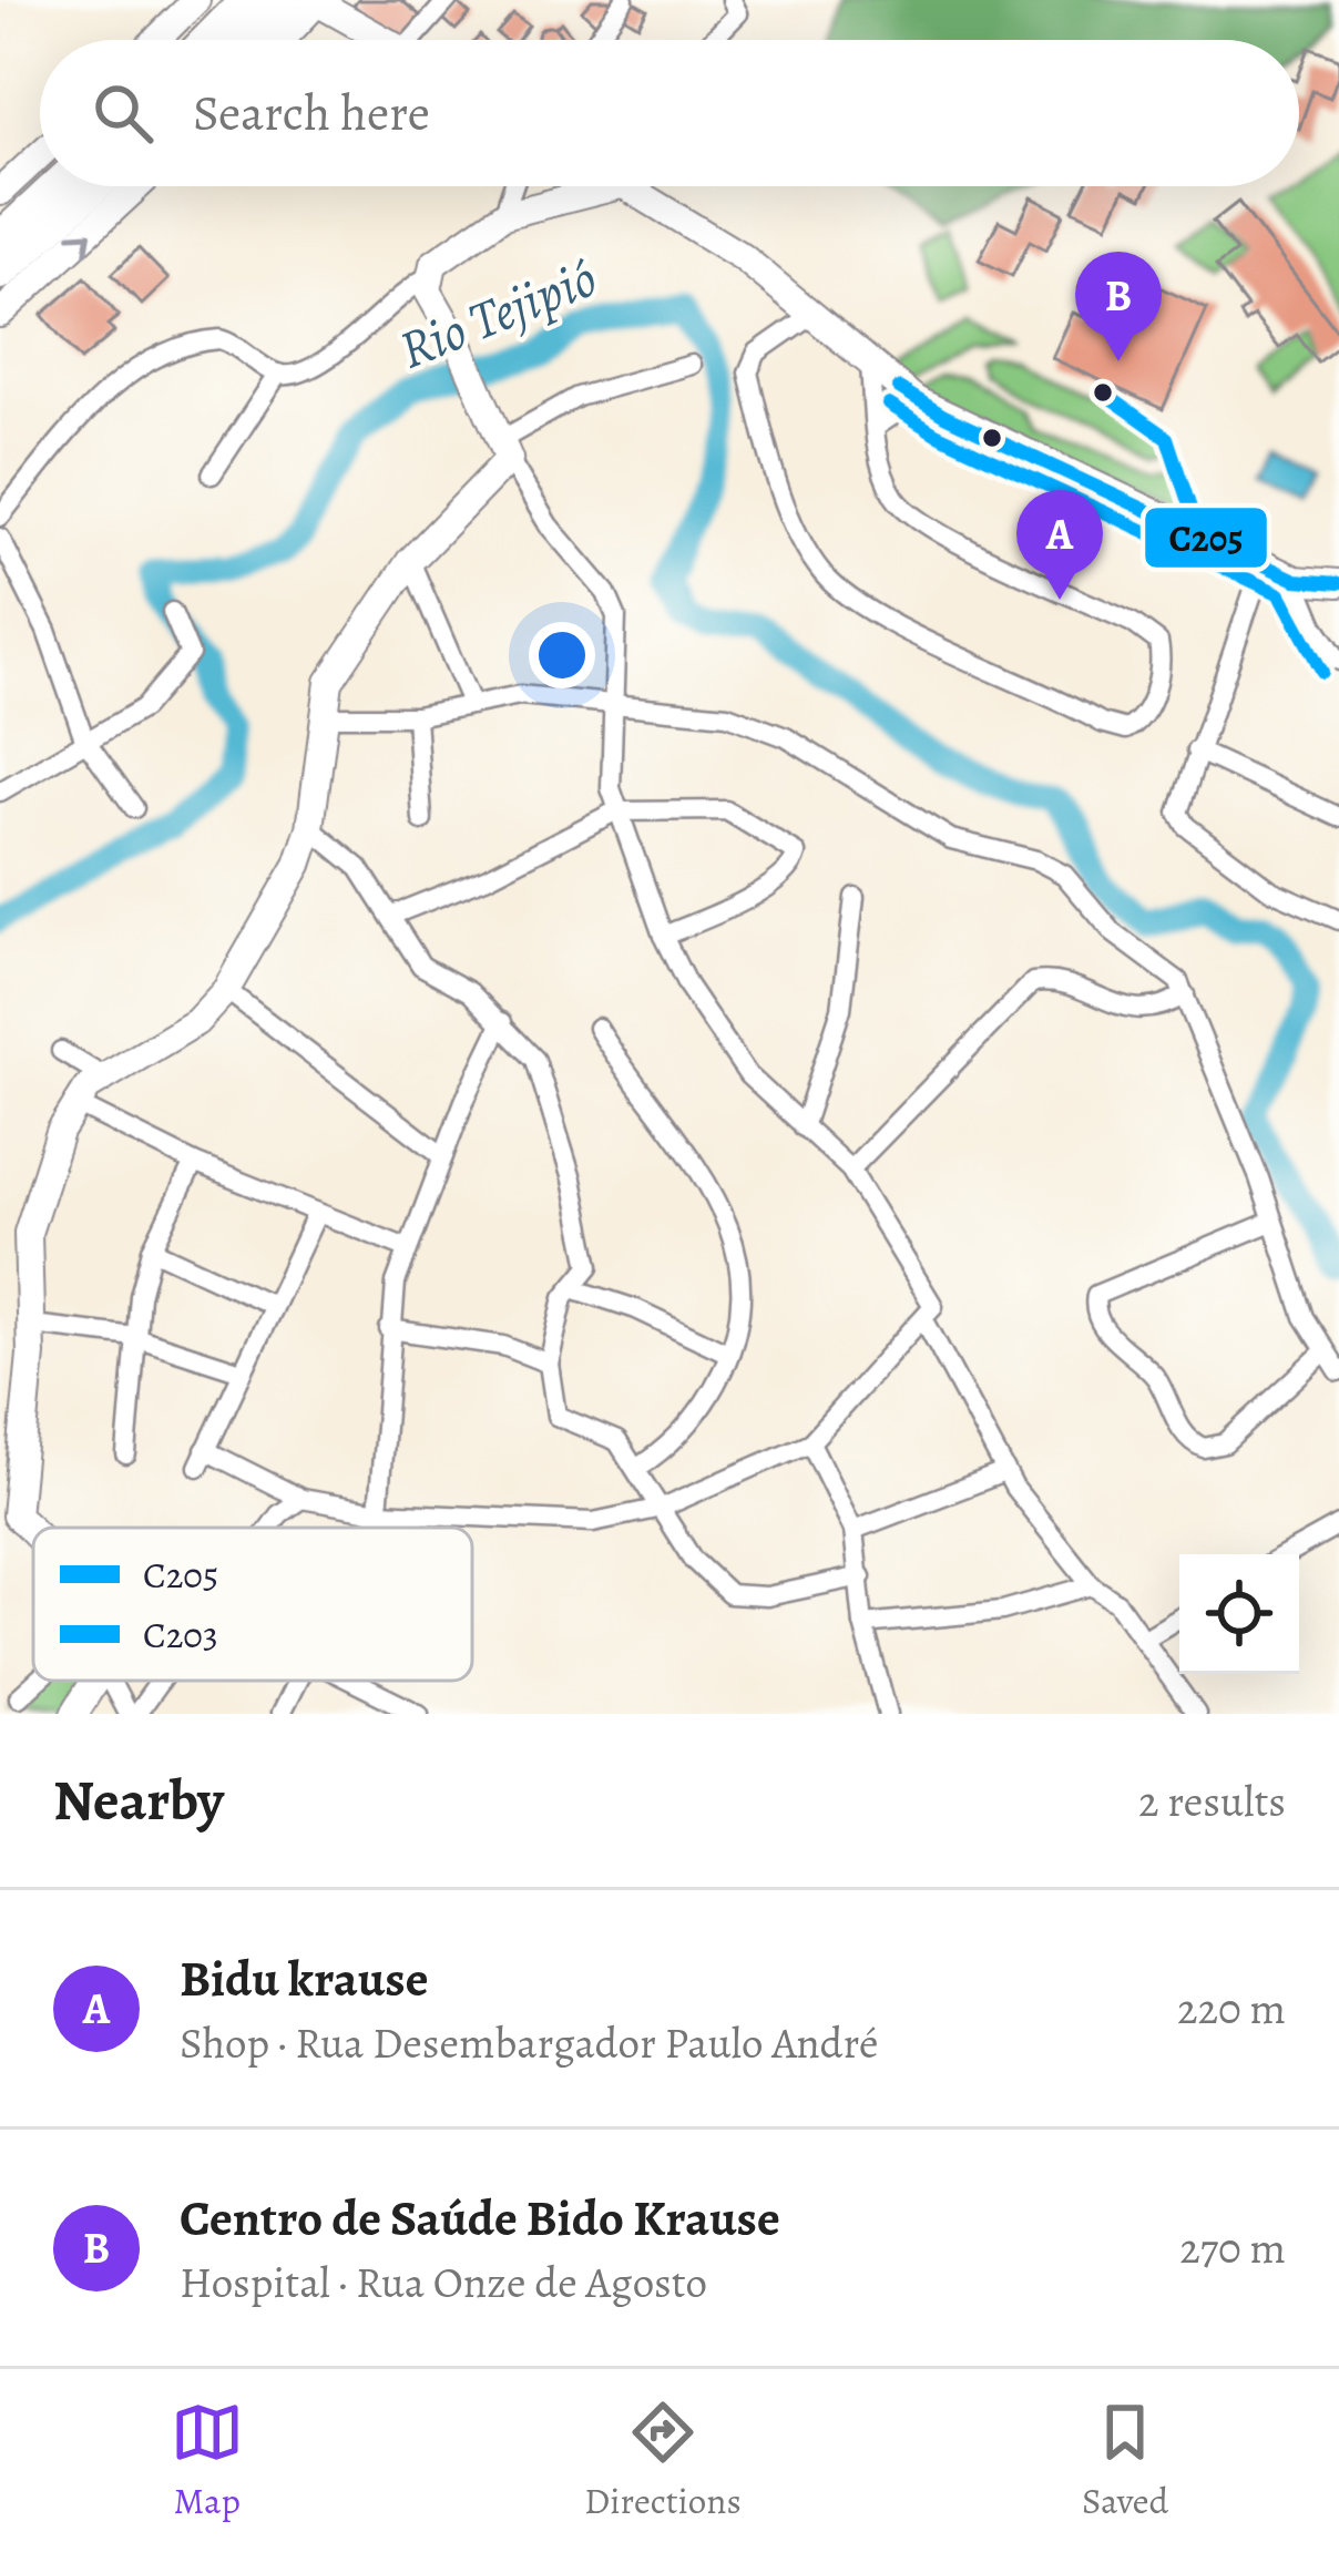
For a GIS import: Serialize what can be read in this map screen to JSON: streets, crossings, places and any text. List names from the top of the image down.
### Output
{
  "water": ["Rio Tejipió"],
  "lines": ["transit line C205", "transit line C203"],
  "legend": ["C205", "C203"],
  "page": {
    "search": "Search here",
    "pins": ["B", "A"],
    "heading": ["Nearby", "2 results"],
    "list": [
      {
        "mark": "A",
        "name": "Bidu krause",
        "note": "Shop · Rua Desembargador Paulo André",
        "value": "220 m"
      },
      {
        "mark": "B",
        "name": "Centro de Saúde Bido Krause",
        "note": "Hospital · Rua Onze de Agosto",
        "value": "270 m"
      }
    ],
    "nav": ["Map", "Directions", "Saved"]
  }
}
